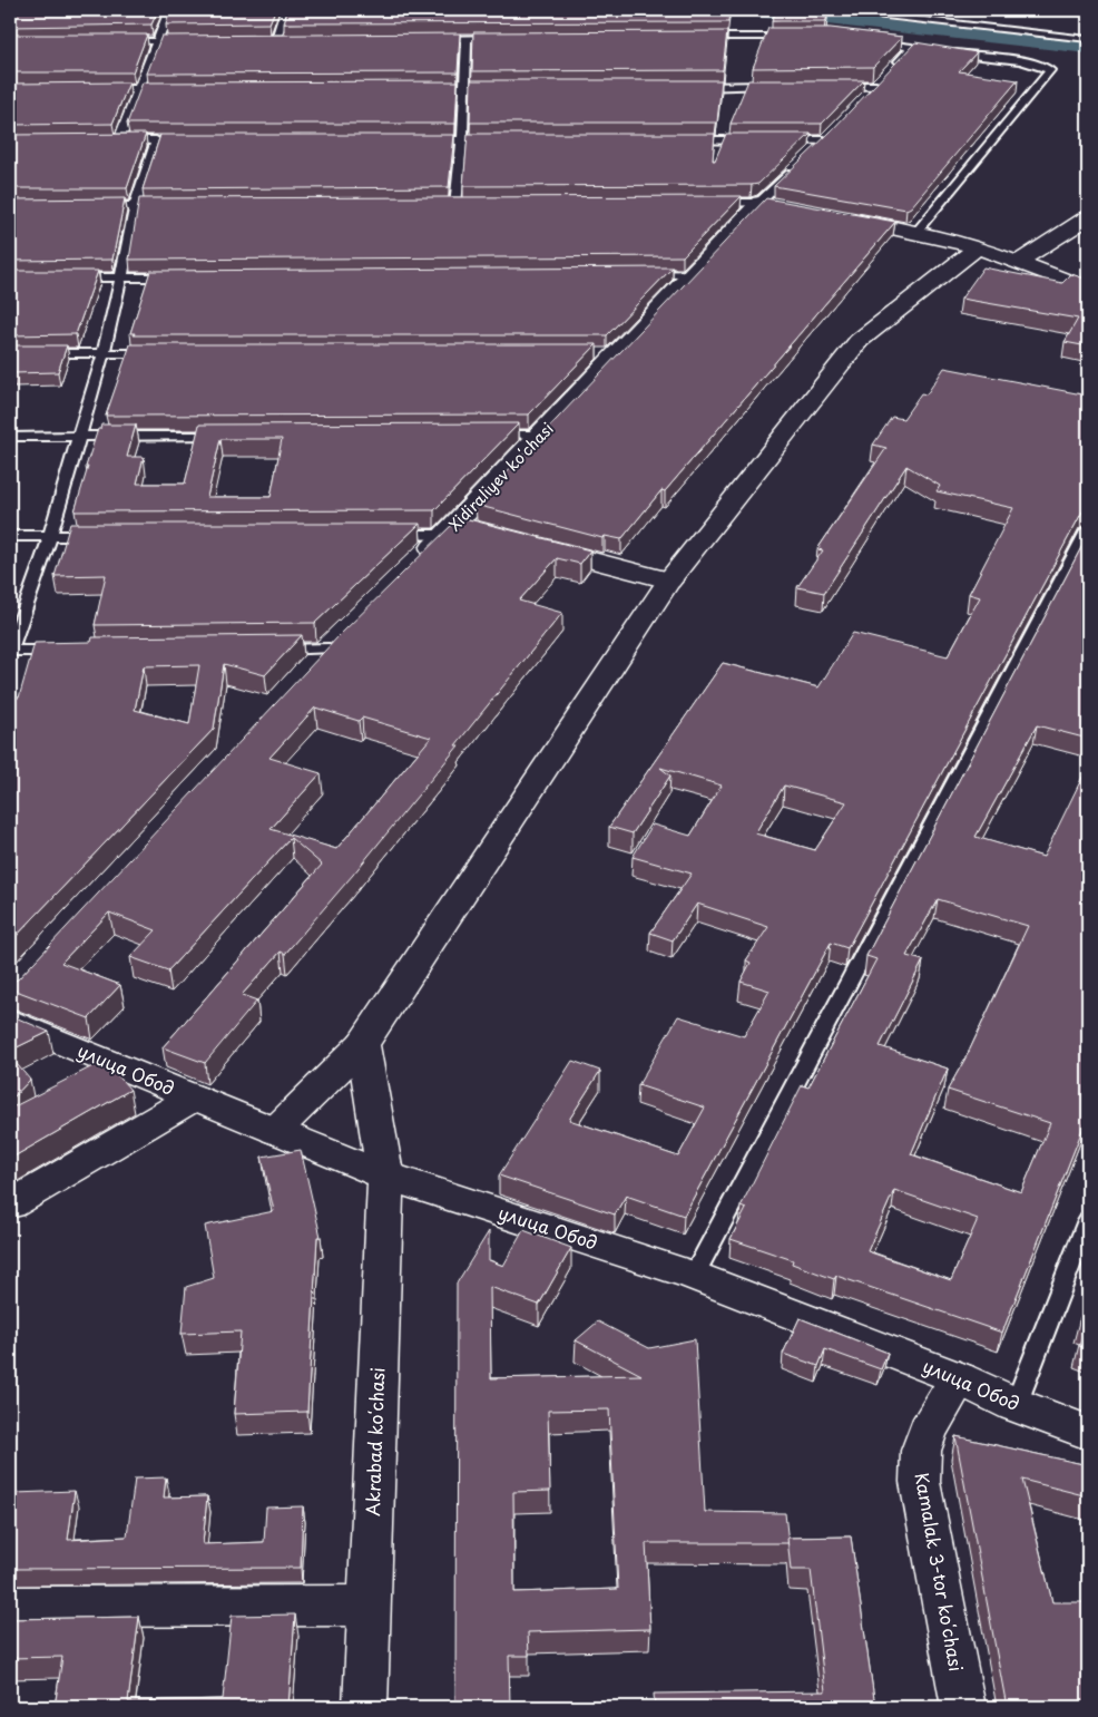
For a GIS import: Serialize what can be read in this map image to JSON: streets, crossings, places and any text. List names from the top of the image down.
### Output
{
  "streets": {
    "street": [
      "Xidiraliyev koʻchasi",
      "улица Обод",
      "Akrabad koʻchasi",
      "Kamalak 3-tor koʻchasi"
    ]
  },
  "crossings": [
    ["улица Обод", "Akrabad koʻchasi"],
    ["улица Обод", "Kamalak 3-tor koʻchasi"]
  ]
}
